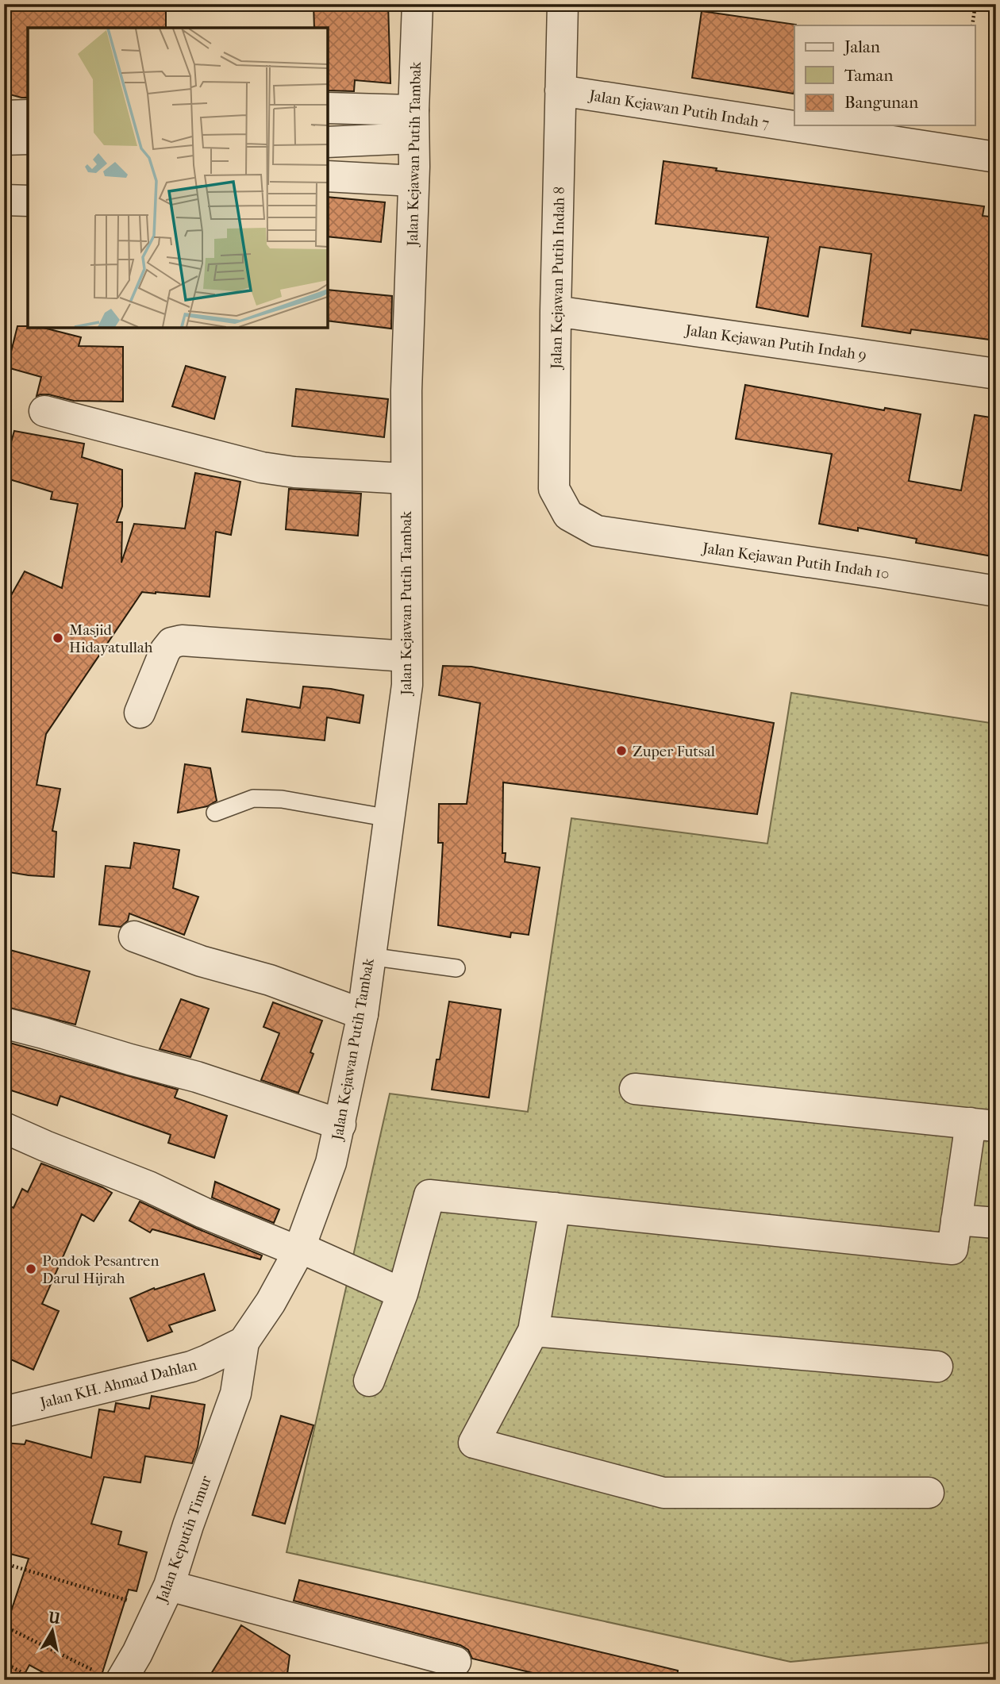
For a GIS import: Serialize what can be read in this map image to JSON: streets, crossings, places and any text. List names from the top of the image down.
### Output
{
  "streets": {
    "street": [
      "Jalan Kejawan Putih Indah 7",
      "Jalan Kejawan Putih Tambak",
      "Jalan Kejawan Putih Indah 8",
      "Jalan Kejawan Putih Indah 9",
      "Jalan Kejawan Putih Indah 10",
      "Jalan KH. Ahmad Dahlan",
      "Jalan Keputih Timur"
    ]
  },
  "crossings": [
    ["Jalan Kejawan Putih Indah 7", "Jalan Kejawan Putih Indah 8"],
    ["Jalan Kejawan Putih Tambak", "Jalan KH. Ahmad Dahlan"],
    ["Jalan Kejawan Putih Tambak", "Jalan Keputih Timur"],
    ["Jalan Kejawan Putih Indah 8", "Jalan Kejawan Putih Indah 9"],
    ["Jalan Kejawan Putih Indah 8", "Jalan Kejawan Putih Indah 10"],
    ["Jalan KH. Ahmad Dahlan", "Jalan Keputih Timur"]
  ],
  "places": ["Masjid Hidayatullah", "Zuper Futsal", "Pondok Pesantren Darul Hijrah"],
  "legend": ["Jalan", "Taman", "Bangunan"],
  "north": "top"
}
